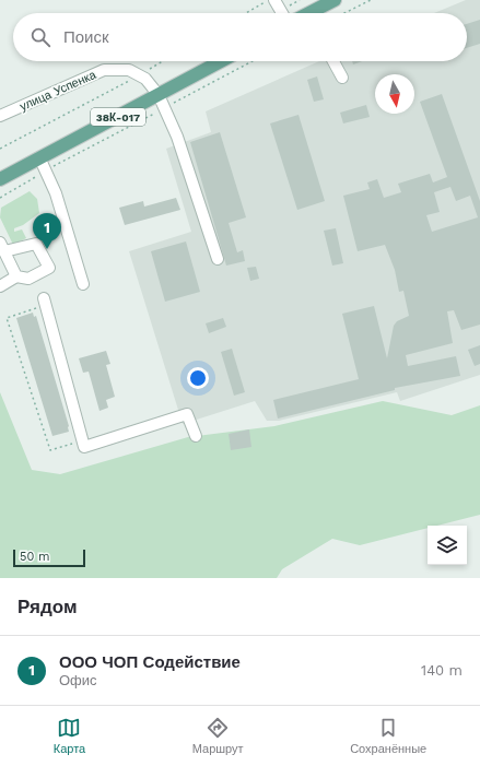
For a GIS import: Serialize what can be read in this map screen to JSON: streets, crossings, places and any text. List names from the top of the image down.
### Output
{
  "streets": {
    "main road": ["38К-017"],
    "street": ["улица Успенка"]
  },
  "crossings": [
    ["улица Успенка", "38К-017"]
  ],
  "scale_bar": "50 m",
  "north": "bottom",
  "page": {
    "search": "Поиск",
    "pins": "1",
    "scale": "50 m",
    "heading": "Рядом",
    "list": [
      {
        "mark": "1",
        "name": "ООО ЧОП Содействие",
        "note": "Офис",
        "value": "140 m"
      }
    ],
    "nav": ["Карта", "Маршрут", "Сохранённые"]
  }
}
